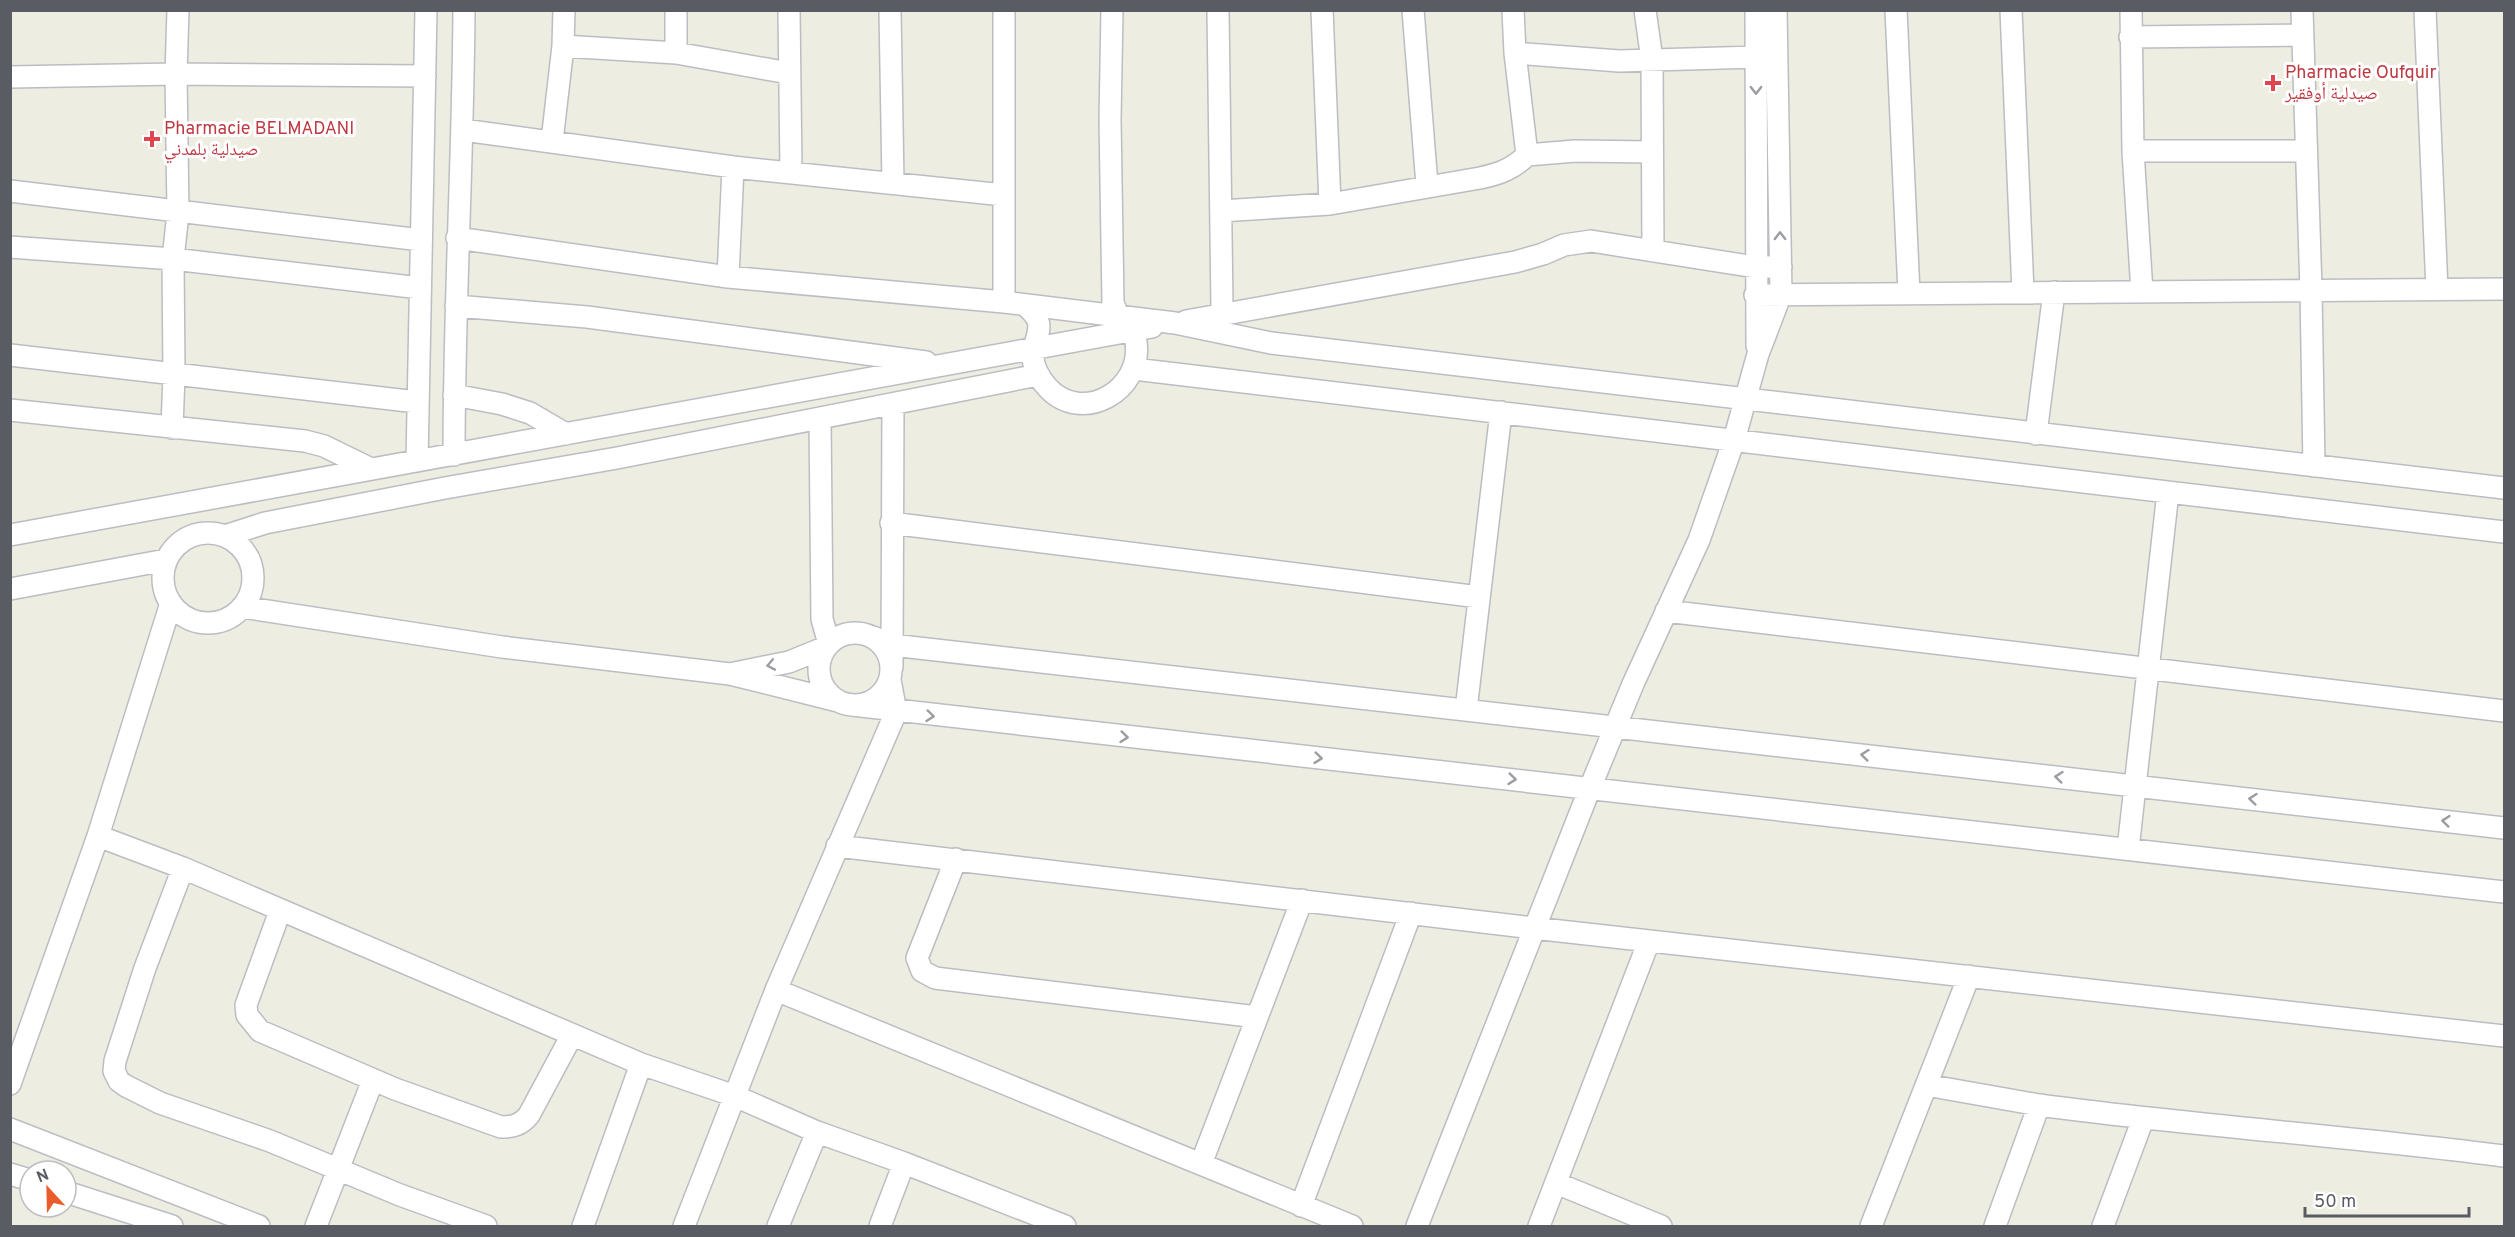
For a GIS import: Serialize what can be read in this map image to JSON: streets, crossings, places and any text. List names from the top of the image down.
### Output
{
  "places": {
    "health": ["Pharmacie Oufquir صيدلية أوفقير", "Pharmacie BELMADANI صيدلية بلمدني"]
  },
  "scale_bar": "50 m",
  "north": "top"
}
